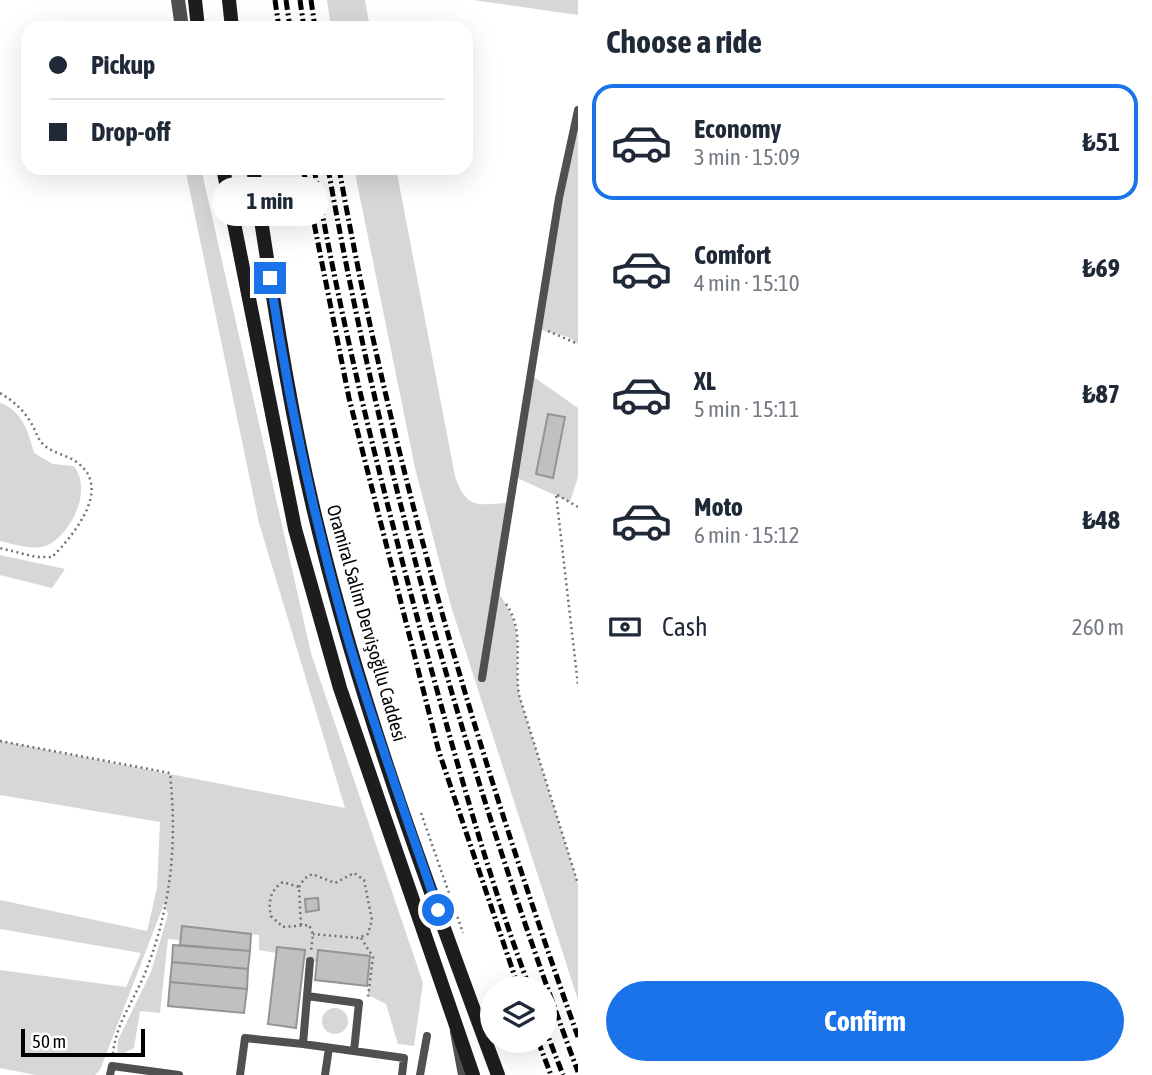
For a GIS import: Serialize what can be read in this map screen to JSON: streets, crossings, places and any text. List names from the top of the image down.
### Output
{
  "streets": {
    "main road": ["Oramiral Salim Dervişoğllu Caddesi"]
  },
  "scale_bar": "50 m",
  "page": {
    "heading": "Choose a ride",
    "banner": ["Pickup", "Drop-off"],
    "list": [
      {
        "name": "Economy",
        "note": "3 min · 15:09",
        "value": "₺51"
      },
      {
        "name": "Comfort",
        "note": "4 min · 15:10",
        "value": "₺69"
      },
      {
        "name": "XL",
        "note": "5 min · 15:11",
        "value": "₺87"
      },
      {
        "name": "Moto",
        "note": "6 min · 15:12",
        "value": "₺48"
      }
    ],
    "bubble": "1 min",
    "pay": ["Cash", "260 m"],
    "buttons": "Confirm",
    "scale": "50 m"
  }
}
